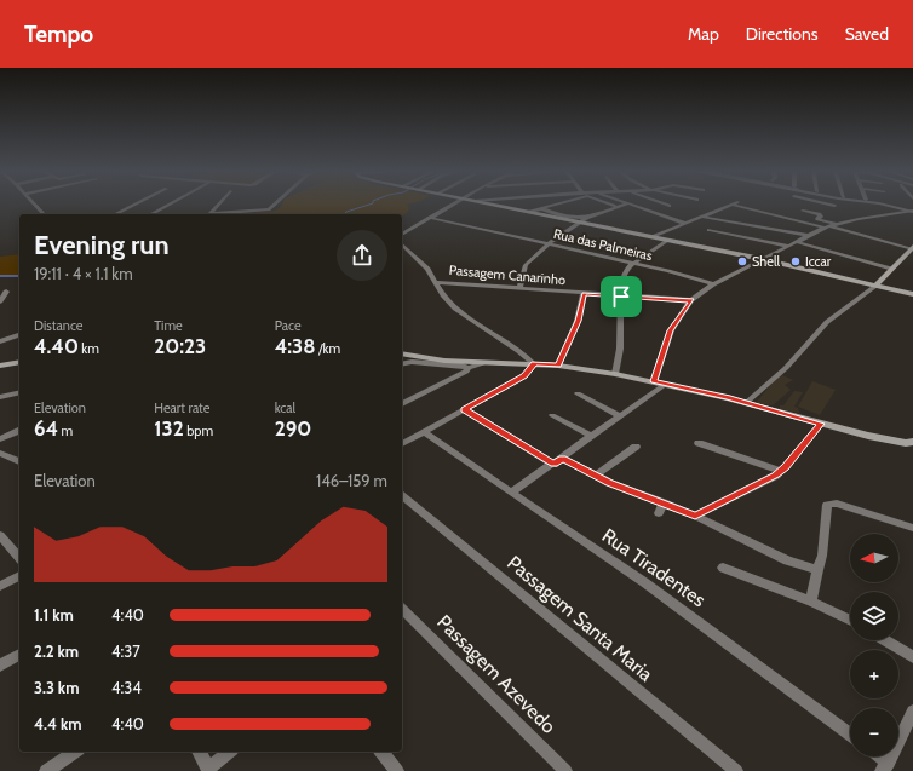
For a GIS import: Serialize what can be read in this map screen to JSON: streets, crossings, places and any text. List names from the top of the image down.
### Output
{
  "streets": {
    "street": [
      "Rua das Palmeiras",
      "Passagem Canarinho",
      "Rua Tiradentes",
      "Passagem Santa Maria",
      "Passagem Azevedo"
    ]
  },
  "places": ["Shell", "Iccar"],
  "north": "left",
  "page": {
    "header": "Tempo",
    "nav": ["Map", "Directions", "Saved"],
    "heading": ["Evening run", "19:11 · 4 × 1.1 km"],
    "stats": [
      ["Distance", "4.40 km"],
      ["Time", "20:23"],
      ["Pace", "4:38 /km"],
      ["Elevation", "64 m"],
      ["Heart rate", "132 bpm"],
      ["kcal", "290"]
    ],
    "chart": ["Elevation", "146–159 m"],
    "map_buttons": ["+", "−"],
    "list": [
      {
        "name": "1.1 km",
        "note": "4:40"
      },
      {
        "name": "2.2 km",
        "note": "4:37"
      },
      {
        "name": "3.3 km",
        "note": "4:34"
      },
      {
        "name": "4.4 km",
        "note": "4:40"
      }
    ]
  }
}
